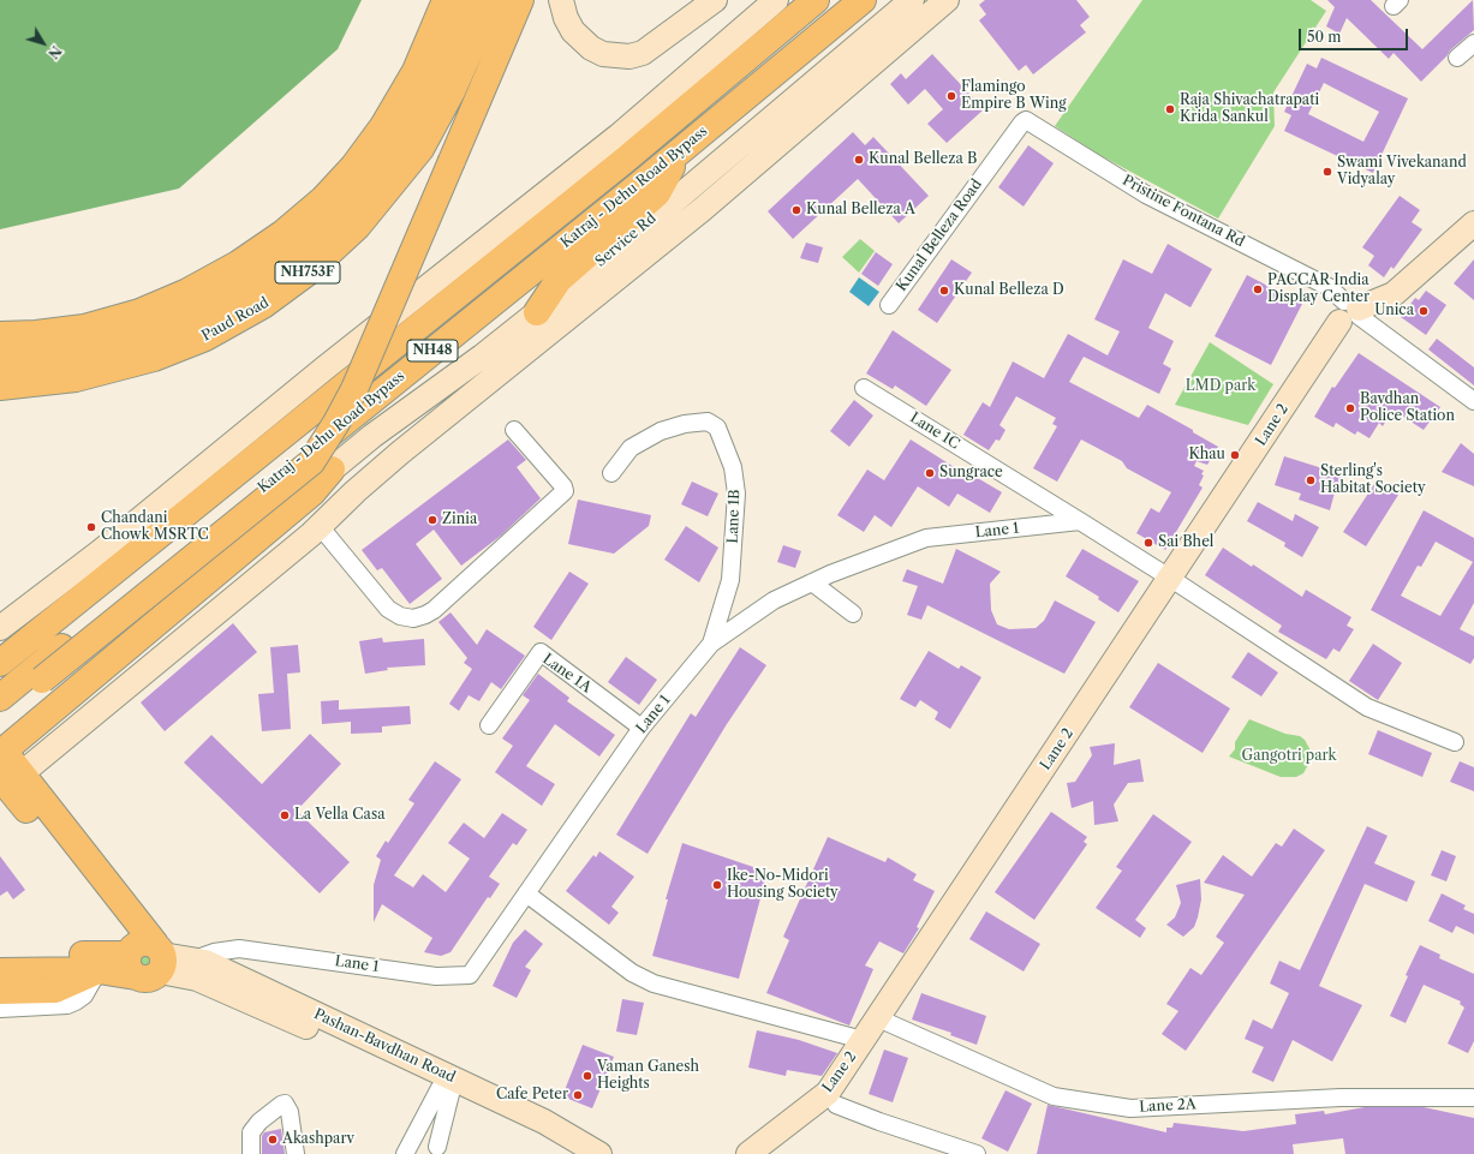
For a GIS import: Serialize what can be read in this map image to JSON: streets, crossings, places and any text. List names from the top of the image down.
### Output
{
  "streets": {
    "main road": [
      "Katraj - Dehu Road Bypass",
      "NH753F",
      "Paud Road",
      "NH48",
      "Pashan-Bavdhan Road"
    ],
    "street": [
      "Pristine Fontana Rd",
      "Kunal Belleza Road",
      "Service Rd",
      "Lane 2",
      "Lane 1C",
      "Lane 1B",
      "Lane 1",
      "Lane 1A",
      "Lane 2A"
    ]
  },
  "crossings": [
    ["Pristine Fontana Rd", "Kunal Belleza Road"],
    ["Pristine Fontana Rd", "Lane 2"],
    ["Lane 2", "Lane 2A"],
    ["Lane 1C", "Lane 1"],
    ["Lane 1B", "Lane 1"],
    ["Lane 1", "Lane 1A"],
    ["Lane 1", "Pashan-Bavdhan Road"]
  ],
  "parks": ["LMD park", "Gangotri park"],
  "places": [
    "Flamingo Empire B Wing",
    "Raja Shivachatrapati Krida Sankul",
    "Kunal Belleza B",
    "Swami Vivekanand Vidyalay",
    "Kunal Belleza A",
    "PACCAR India Display Center",
    "Kunal Belleza D",
    "Unica",
    "Bavdhan Police Station",
    "Khau",
    "Sungrace",
    "Sterling's Habitat Society",
    "Zinia",
    "Chandani Chowk MSRTC",
    "Sai Bhel",
    "La Vella Casa",
    "Ike-No-Midori Housing Society",
    "Vaman Ganesh Heights",
    "Cafe Peter",
    "Akashparv"
  ],
  "scale_bar": "50 m",
  "north": "bottom right"
}
